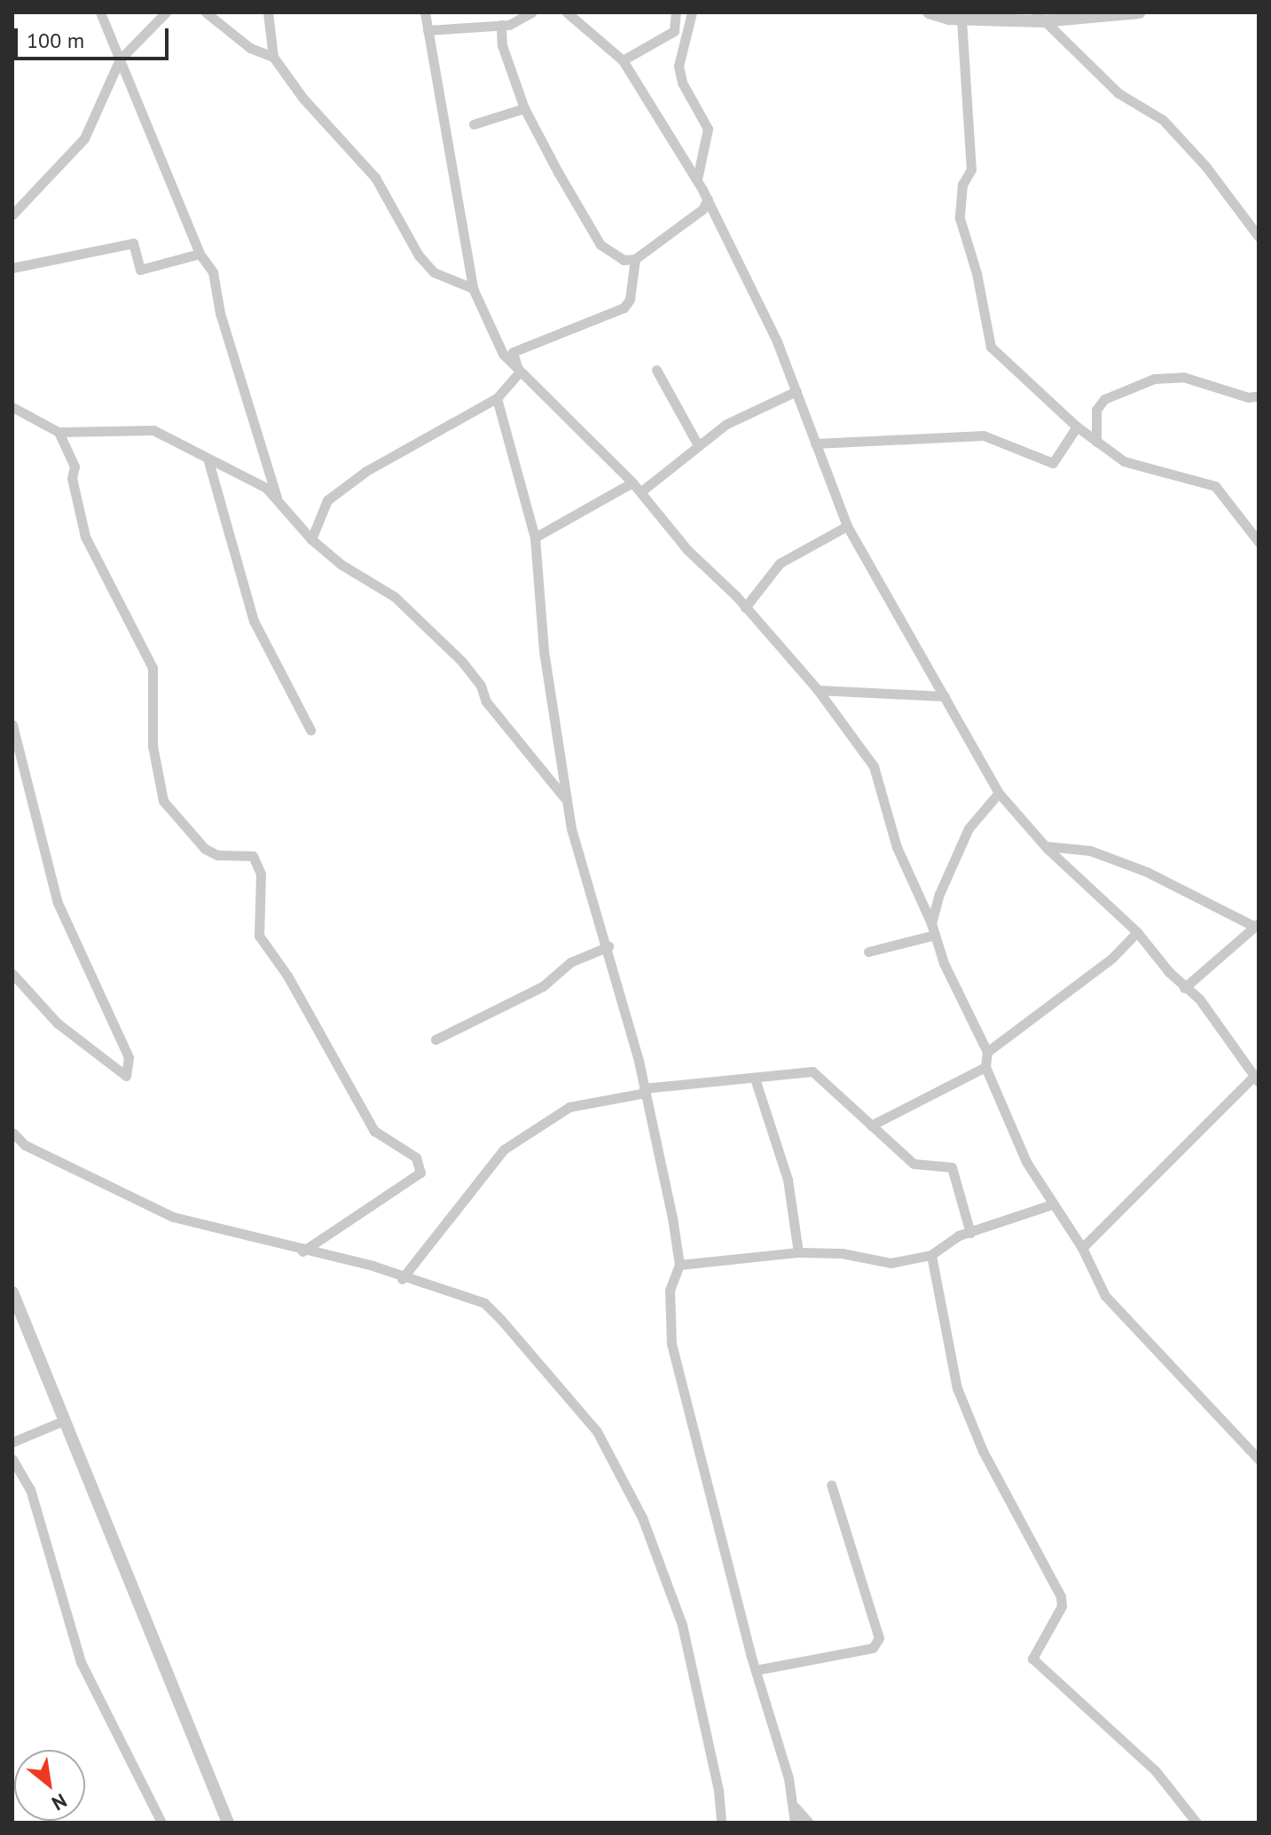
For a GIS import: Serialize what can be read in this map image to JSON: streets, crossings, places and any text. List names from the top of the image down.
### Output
{
  "scale_bar": "100 m",
  "north": "bottom right"
}
